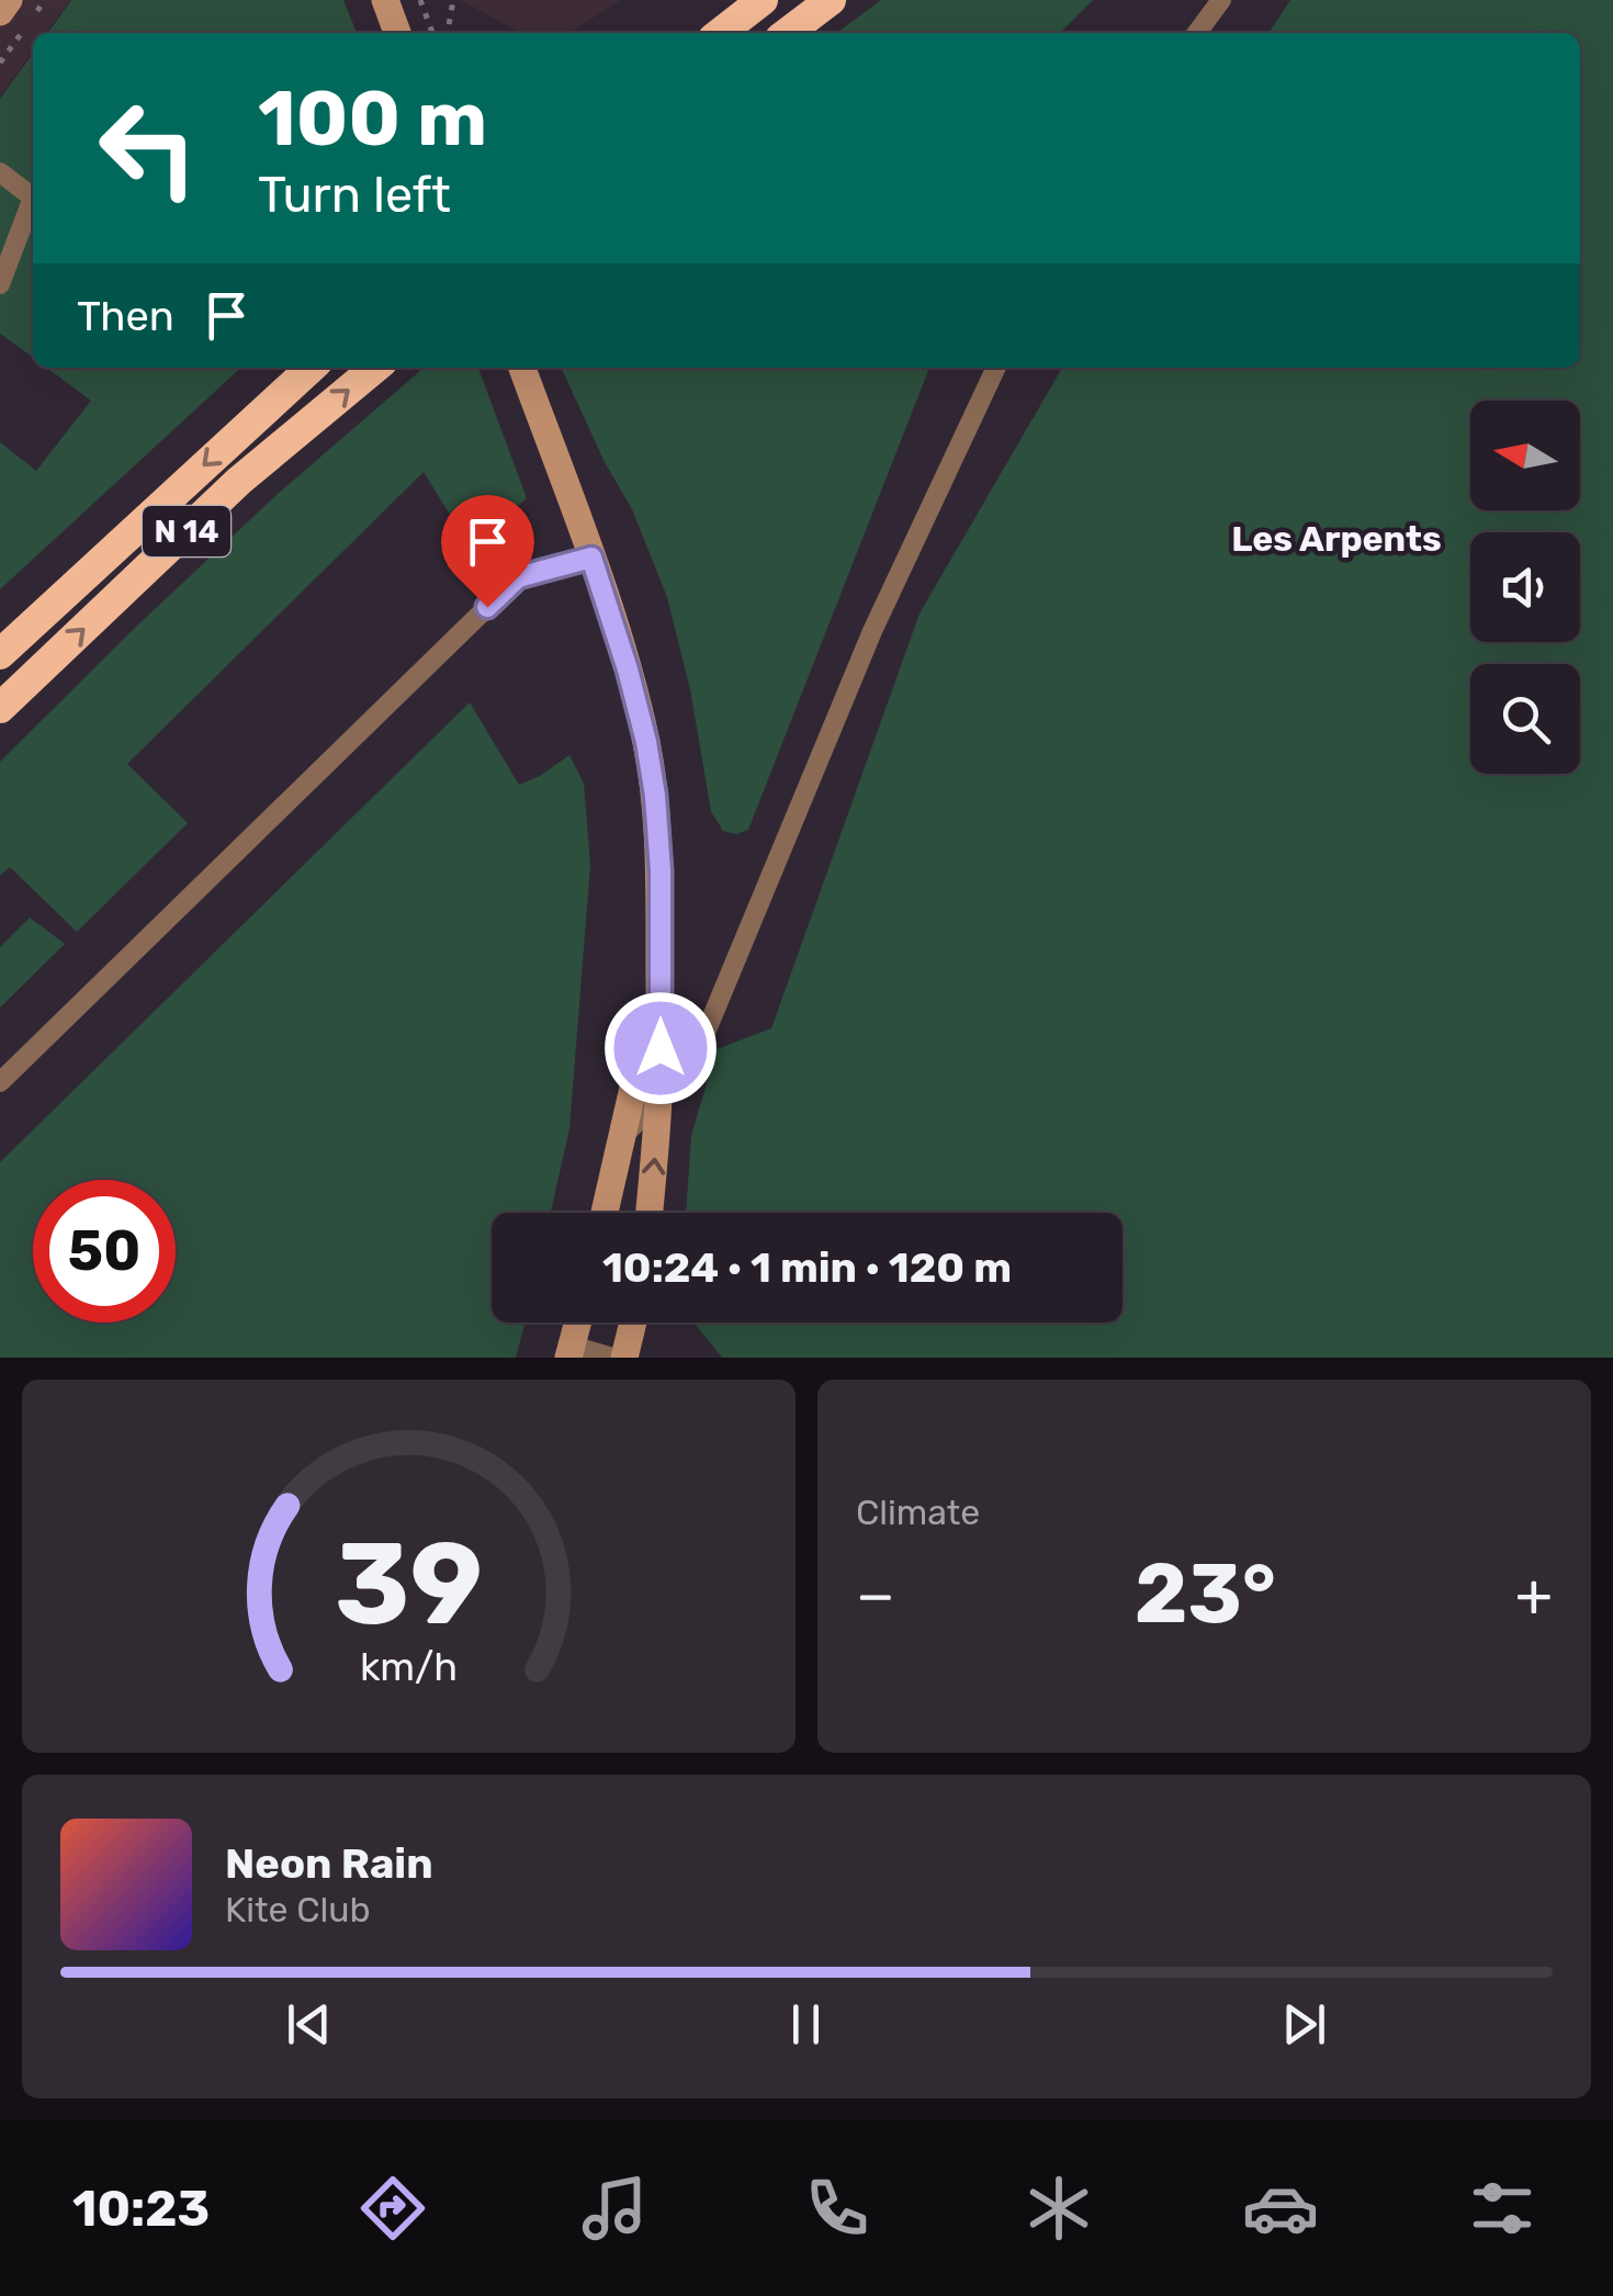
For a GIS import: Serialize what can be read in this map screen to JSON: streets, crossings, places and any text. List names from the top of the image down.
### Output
{
  "streets": {
    "highway": ["N 14"]
  },
  "districts": ["Les Arpents"],
  "north": "left",
  "page": {
    "turn": ["100 m", "Turn left"],
    "then": "Then",
    "limit": "50",
    "trip": "10:24 · 1 min · 120 m",
    "tile": "Climate",
    "heat": ["−", "23°", "+"],
    "song": ["Neon Rain", "Kite Club"],
    "tabs": "10:23",
    "gauge": ["39", "km/h"]
  }
}
